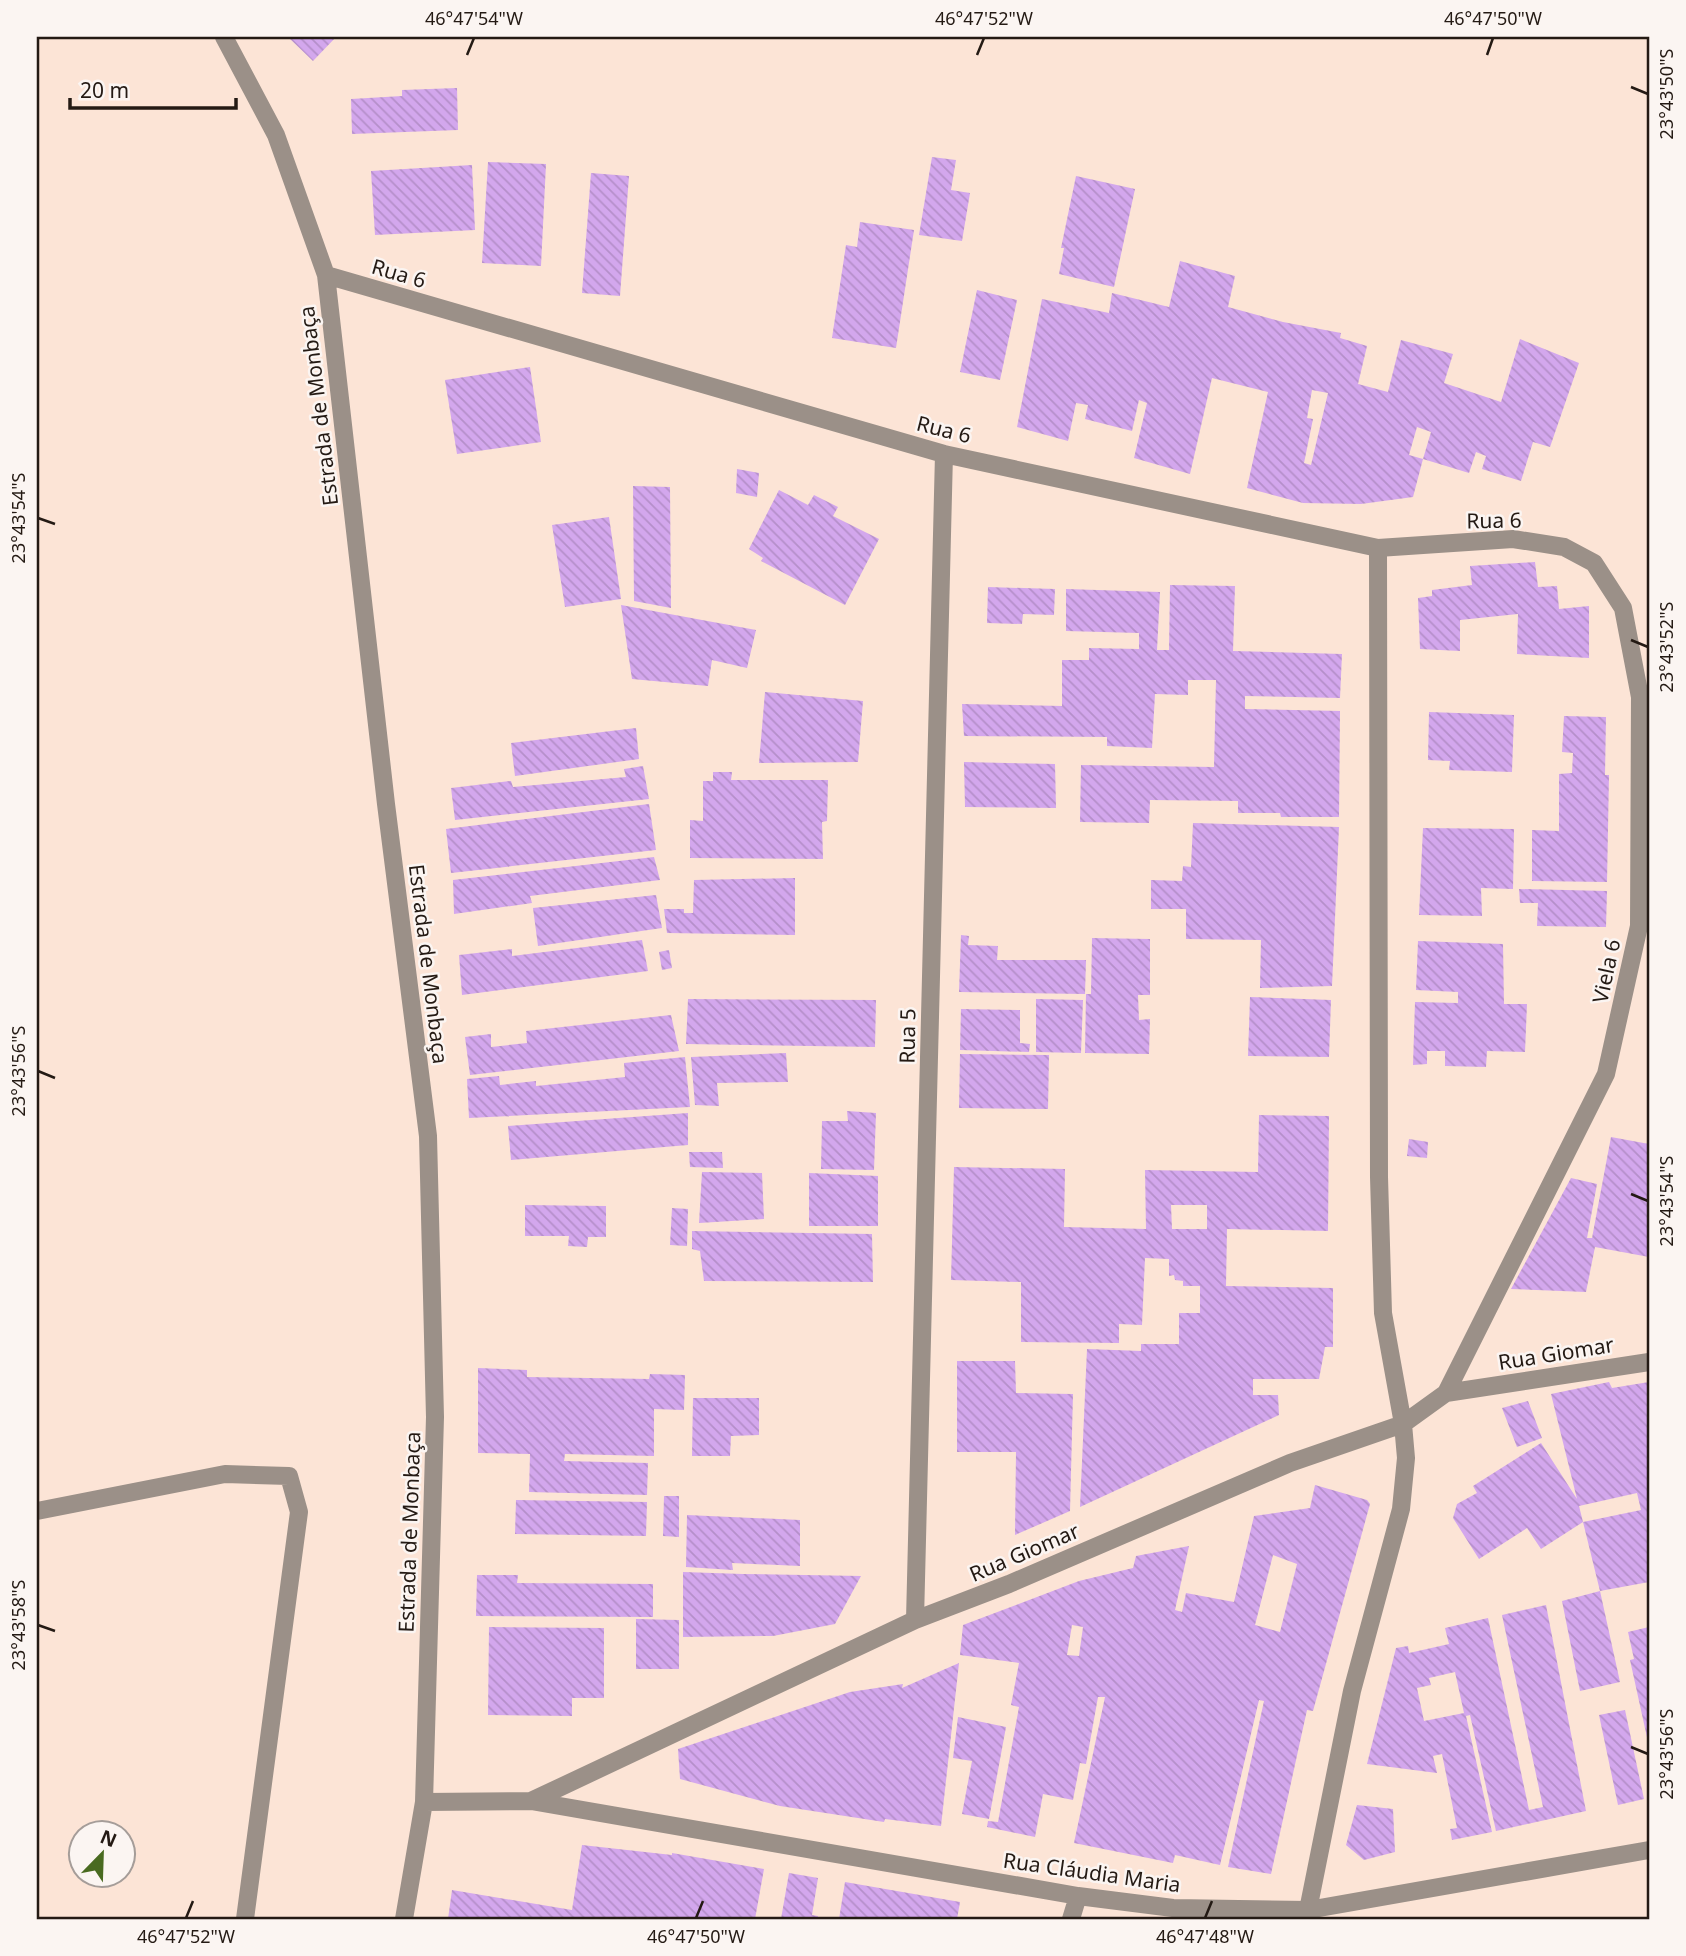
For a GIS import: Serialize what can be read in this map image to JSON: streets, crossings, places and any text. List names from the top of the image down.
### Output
{
  "streets": {
    "street": [
      "Rua 6",
      "Estrada de Monbaça",
      "Viela 6",
      "Rua 5",
      "Rua Giomar",
      "Rua Cláudia Maria"
    ]
  },
  "crossings": [
    ["Rua 6", "Estrada de Monbaça"],
    ["Rua 6", "Viela 6"],
    ["Rua 6", "Rua 5"],
    ["Estrada de Monbaça", "Rua Giomar"],
    ["Viela 6", "Rua Giomar"],
    ["Rua 5", "Rua Giomar"],
    ["Rua Giomar", "Rua Cláudia Maria"]
  ],
  "scale_bar": "20 m",
  "north": "top right",
  "coordinates": [
    "46°47'54\"W",
    "46°47'52\"W",
    "46°47'50\"W",
    "23°43'50\"S",
    "23°43'54\"S",
    "23°43'52\"S",
    "23°43'56\"S",
    "23°43'58\"S",
    "46°47'48\"W"
  ]
}
